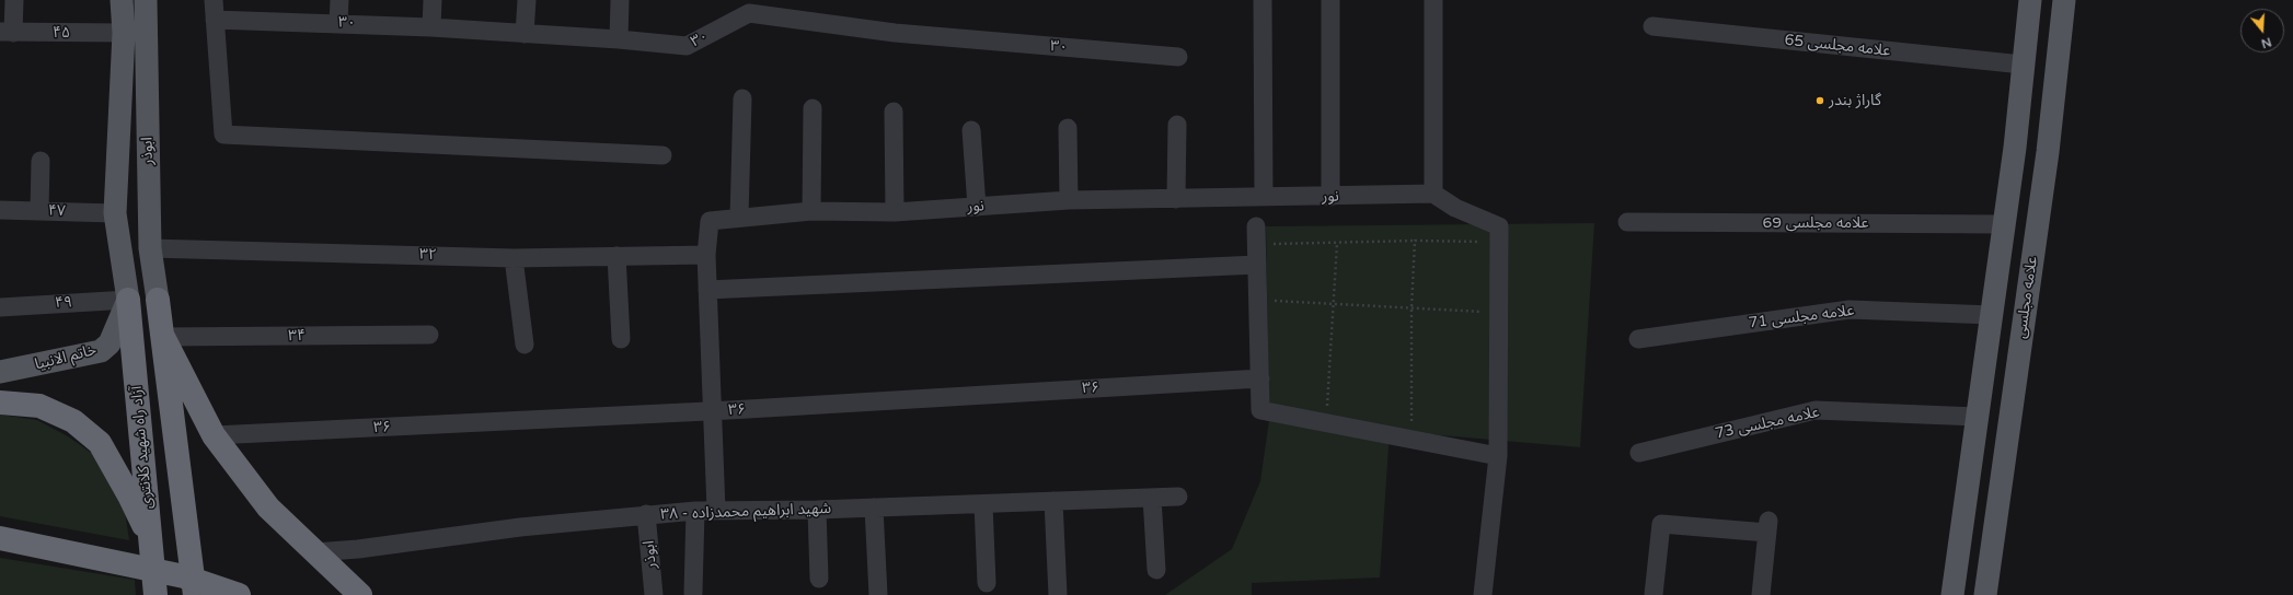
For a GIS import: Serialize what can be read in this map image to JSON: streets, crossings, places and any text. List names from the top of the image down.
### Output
{
  "streets": {
    "highway": ["آزاد راه شهید کلانتری"],
    "main road": ["ابوذر", "علامه مجلسی", "خاتم الانبیا"],
    "street": [
      "۳۰",
      "۴۵",
      "علامه مجلسی 65",
      "نور",
      "۴۷",
      "علامه مجلسی 69",
      "۳۲",
      "۴۹",
      "علامه مجلسی 71",
      "۳۴",
      "۳۶",
      "علامه مجلسی 73",
      "شهید ابراهیم محمدزاده - ۳۸"
    ]
  },
  "crossings": [
    ["۴۵", "ابوذر"],
    ["ابوذر", "۴۷"],
    ["ابوذر", "۳۲"],
    ["ابوذر", "۴۹"],
    ["ابوذر", "خاتم الانبیا"],
    ["ابوذر", "آزاد راه شهید کلانتری"],
    ["ابوذر", "شهید ابراهیم محمدزاده - ۳۸"],
    ["نور", "۳۲"],
    ["نور", "۳۶"],
    ["نور", "شهید ابراهیم محمدزاده - ۳۸"],
    ["۴۹", "خاتم الانبیا"],
    ["۴۹", "آزاد راه شهید کلانتری"],
    ["خاتم الانبیا", "آزاد راه شهید کلانتری"]
  ],
  "places": ["گاراژ بندر"],
  "north": "bottom"
}
